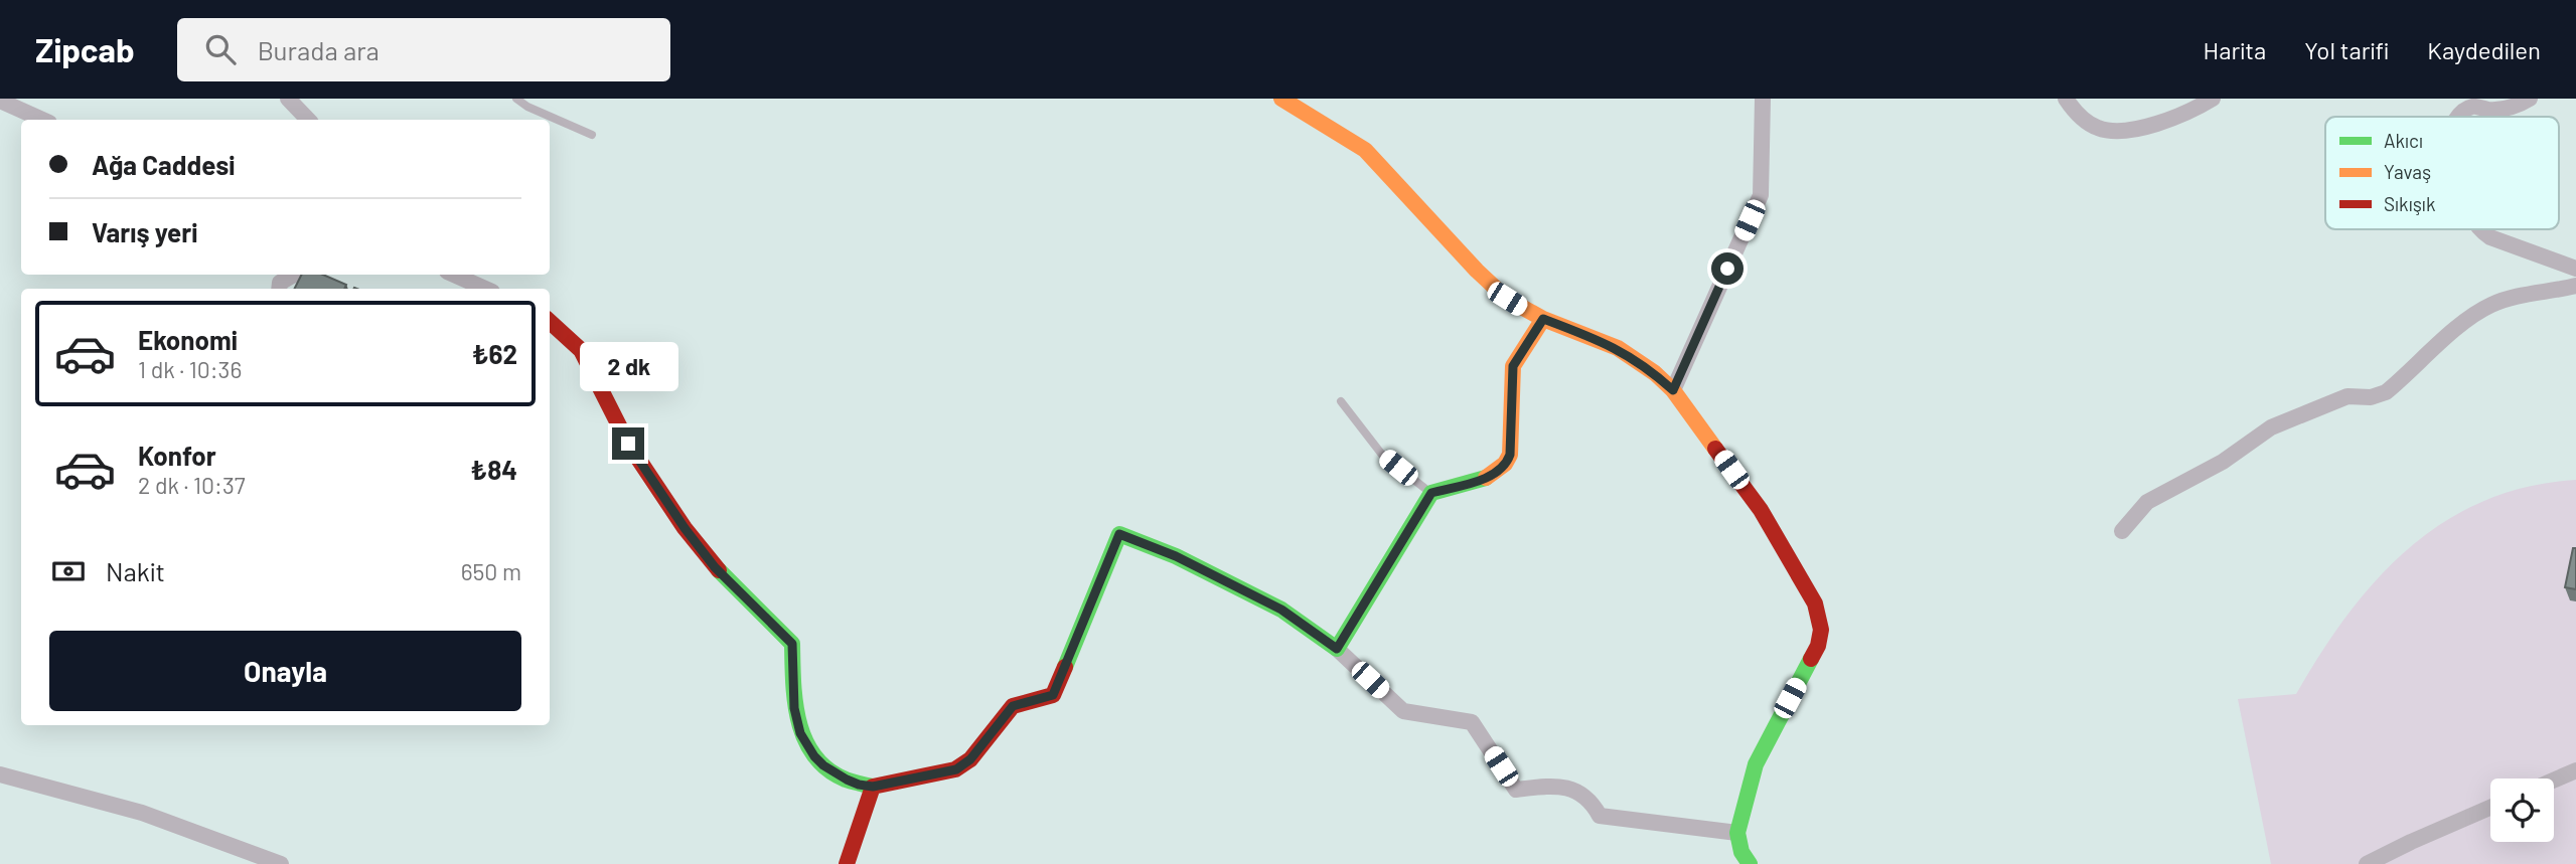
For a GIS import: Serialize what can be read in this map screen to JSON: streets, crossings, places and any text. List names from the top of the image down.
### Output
{
  "legend": ["Akıcı", "Yavaş", "Sıkışık"],
  "page": {
    "header": "Zipcab",
    "search": "Burada ara",
    "nav": ["Harita", "Yol tarifi", "Kaydedilen"],
    "banner": ["Ağa Caddesi", "Varış yeri"],
    "list": [
      {
        "name": "Ekonomi",
        "note": "1 dk · 10:36",
        "value": "₺62"
      },
      {
        "name": "Konfor",
        "note": "2 dk · 10:37",
        "value": "₺84"
      }
    ],
    "bubble": "2 dk",
    "pay": ["Nakit", "650 m"],
    "buttons": "Onayla"
  }
}
